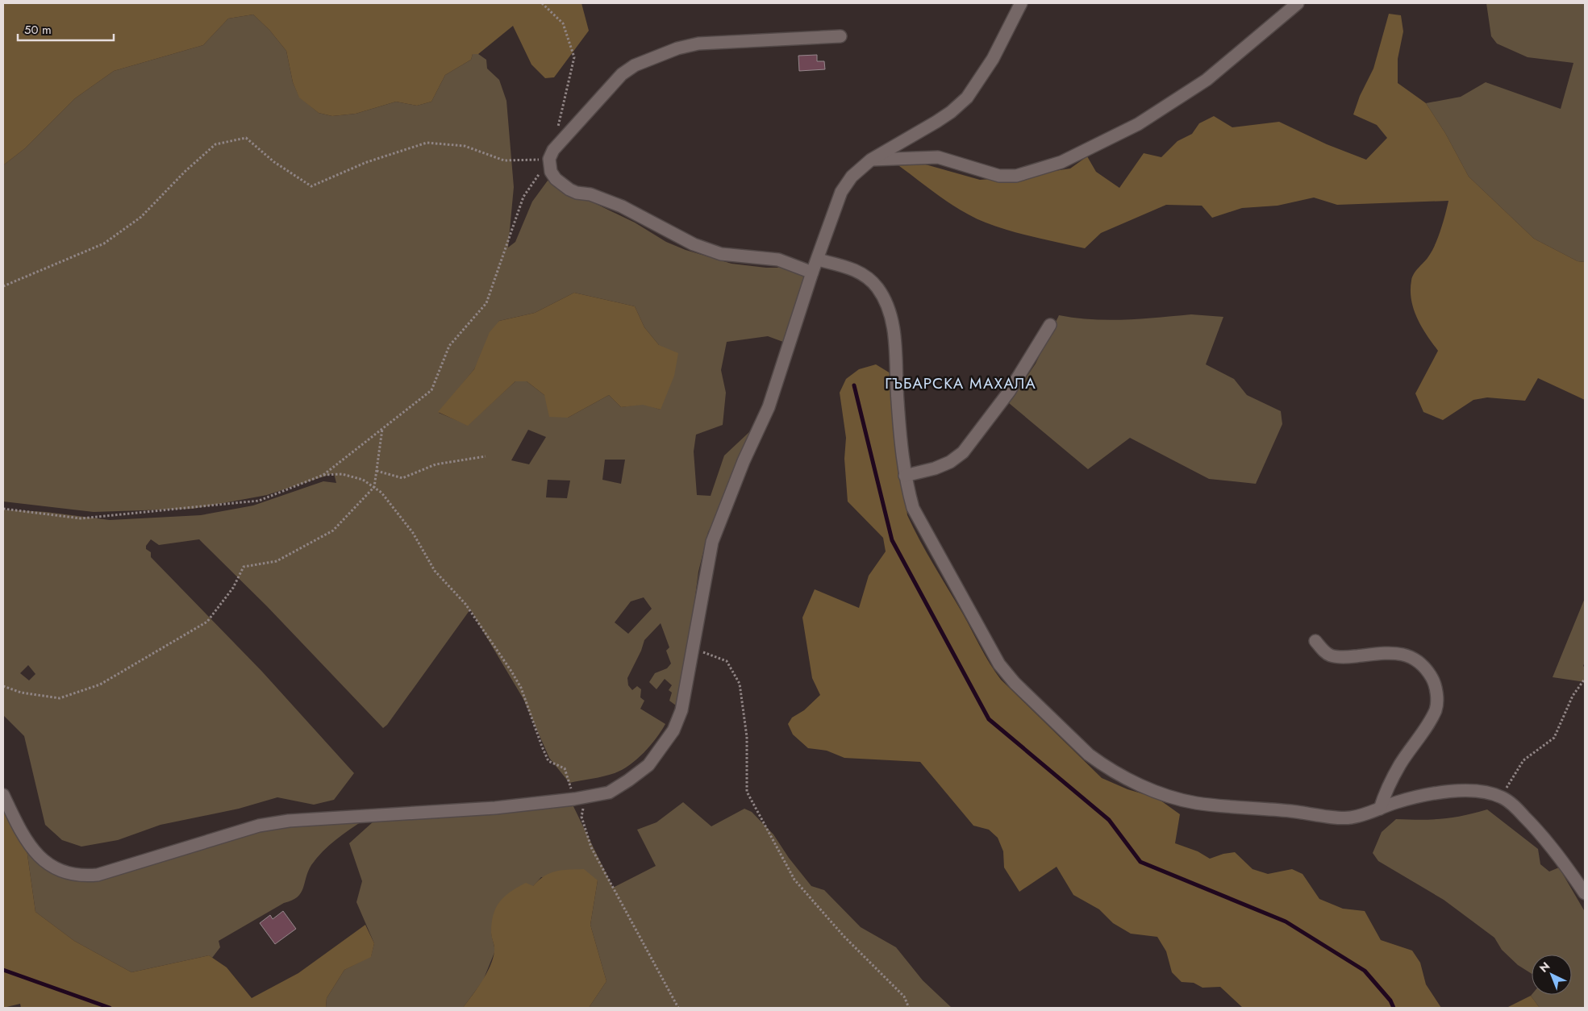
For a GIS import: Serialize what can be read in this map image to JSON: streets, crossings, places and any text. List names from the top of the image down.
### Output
{
  "districts": ["ГЪБАРСКА МАХАЛА"],
  "scale_bar": "50 m",
  "north": "top left"
}
